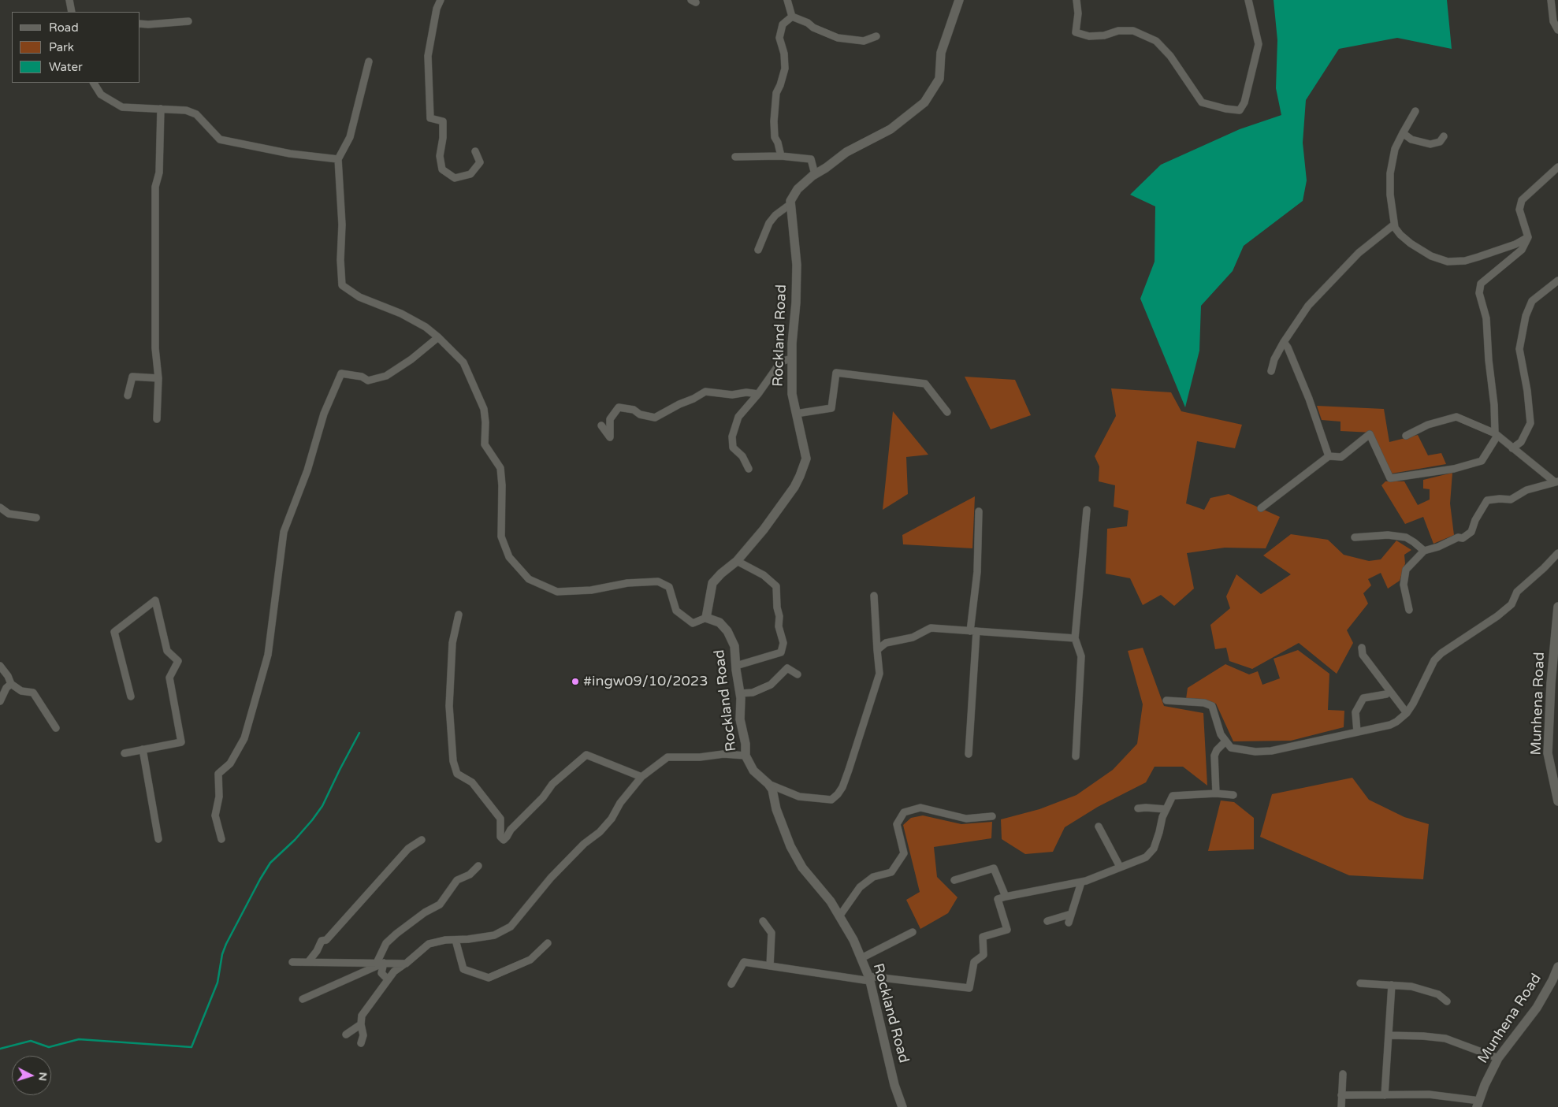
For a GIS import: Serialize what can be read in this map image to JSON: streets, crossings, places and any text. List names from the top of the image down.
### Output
{
  "streets": {
    "street": ["Rockland Road", "Munhena Road"]
  },
  "places": ["#ingw09/10/2023"],
  "legend": ["Road", "Park", "Water"],
  "north": "right"
}
